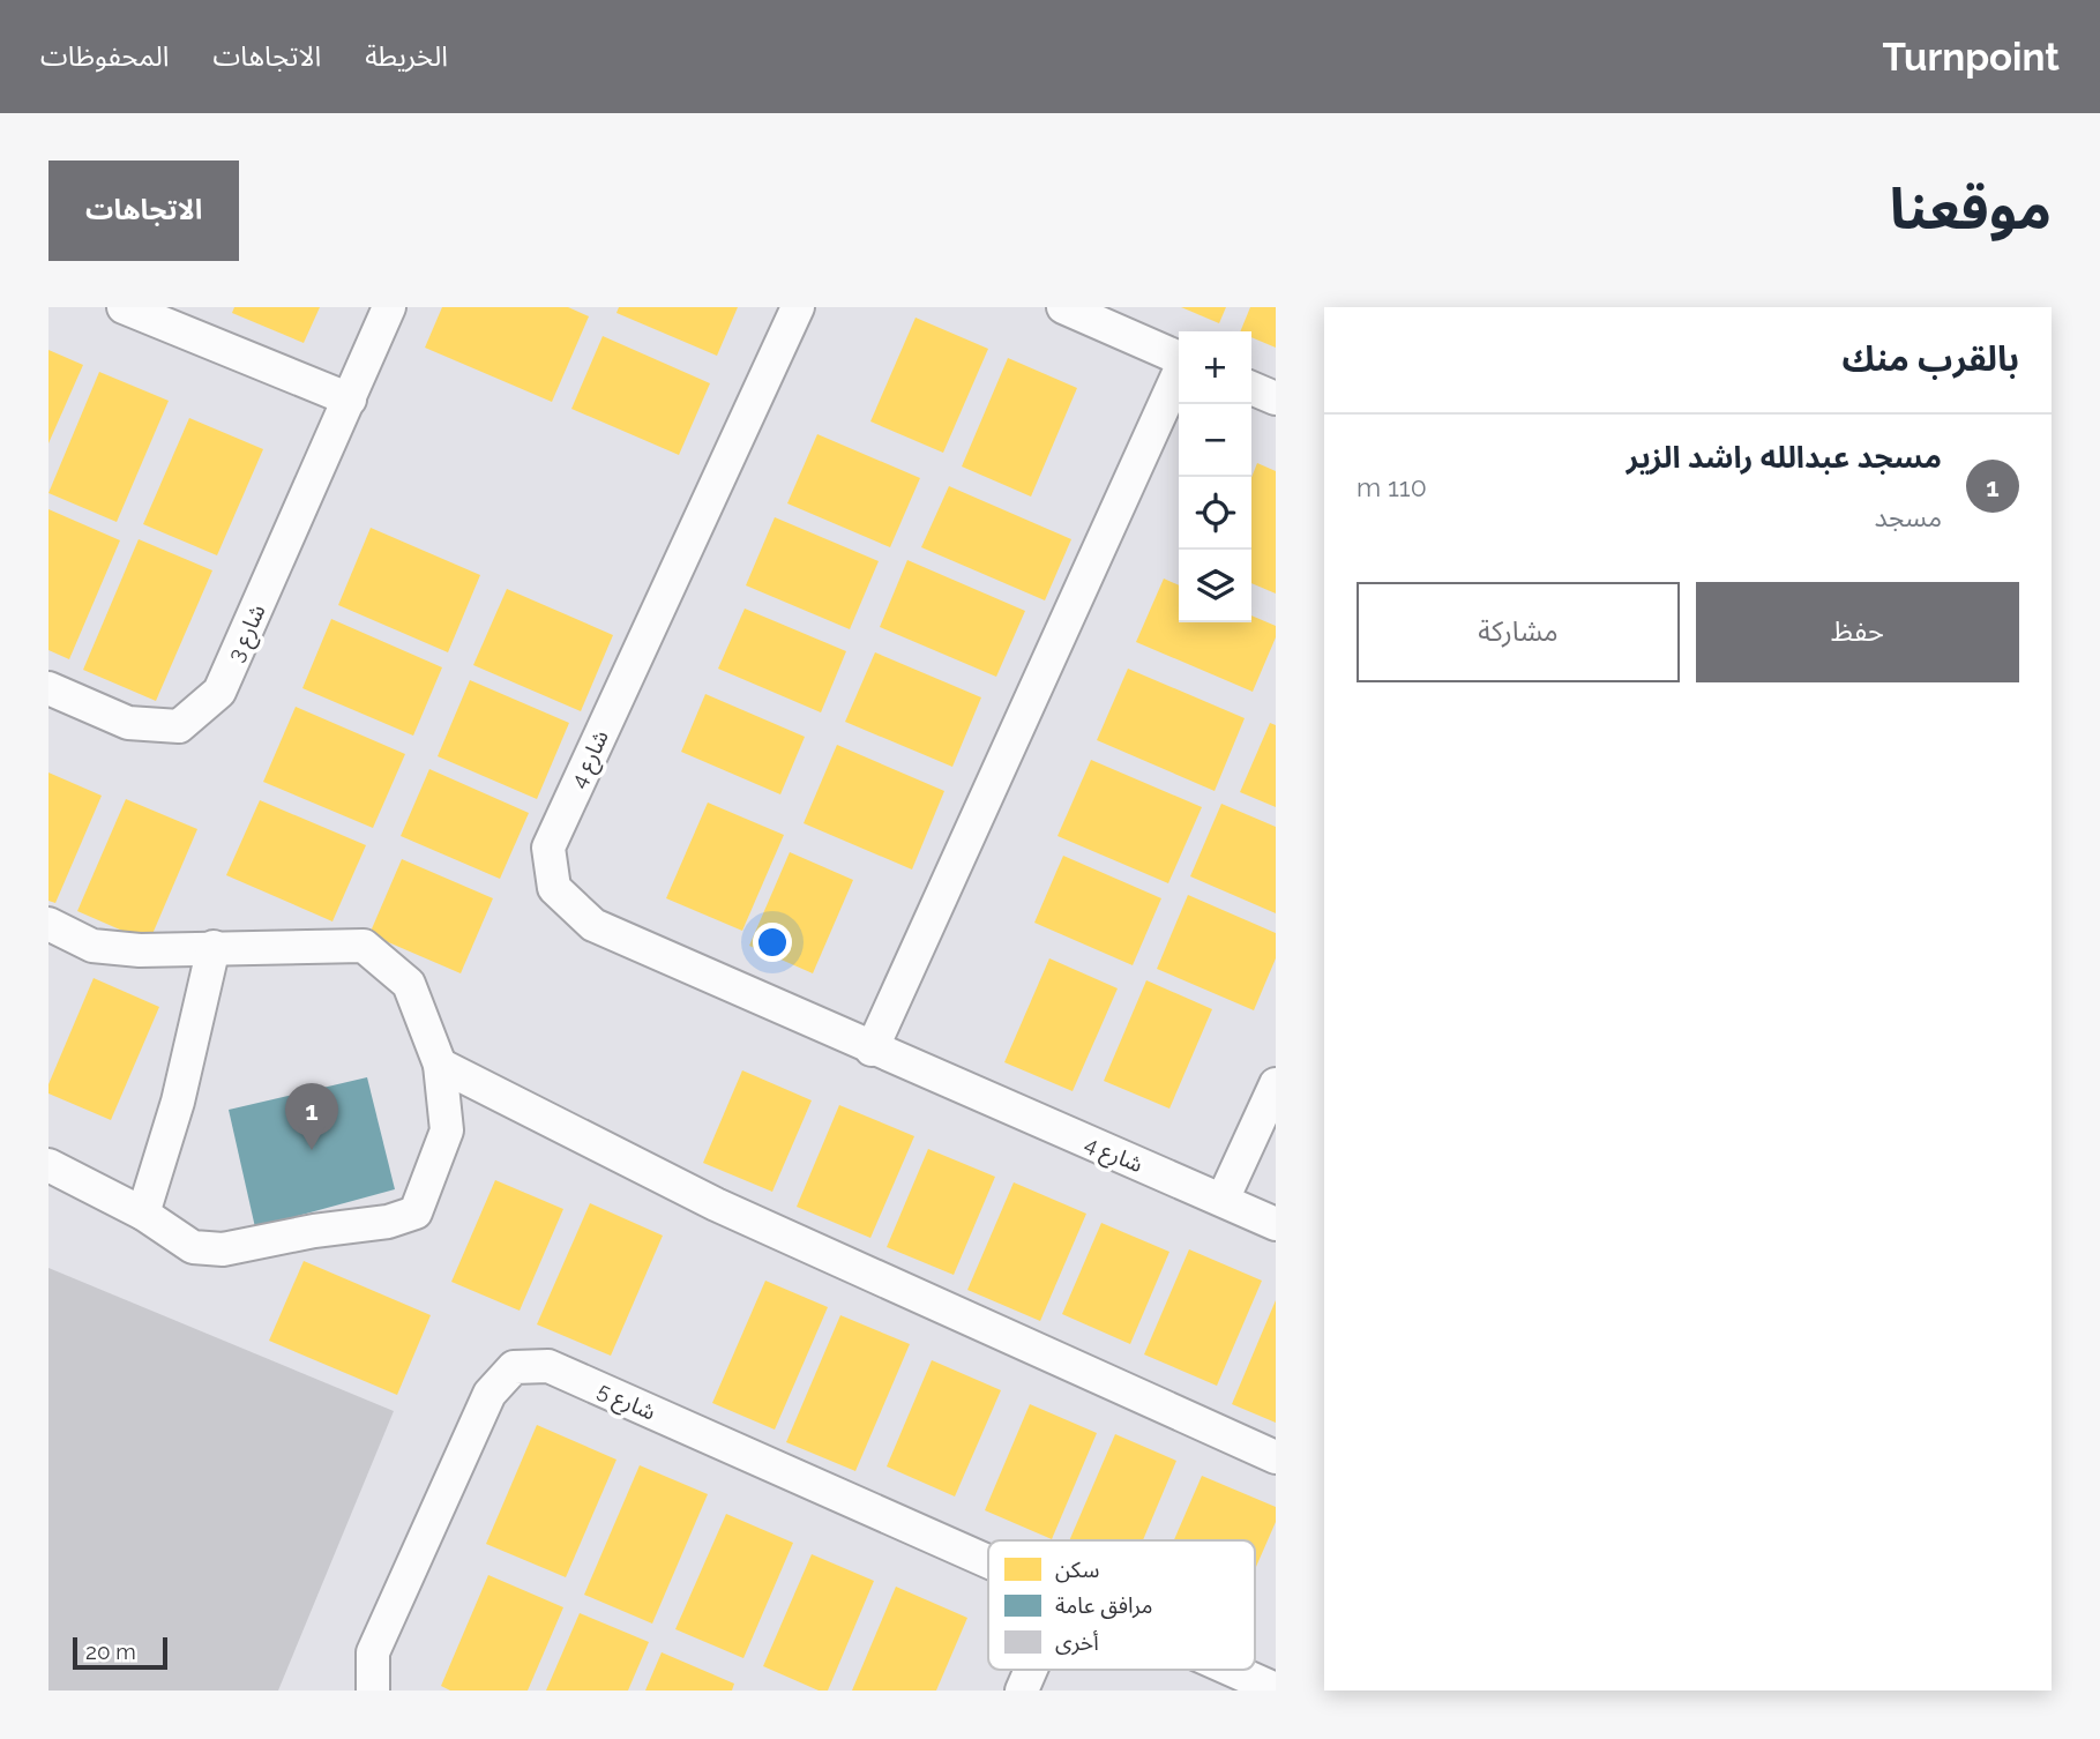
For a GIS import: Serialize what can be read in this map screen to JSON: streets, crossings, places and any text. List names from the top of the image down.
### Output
{
  "streets": {
    "street": ["شارع 3", "شارع 4", "شارع 5"]
  },
  "legend": ["سكن", "مرافق عامة", "أخرى"],
  "scale_bar": "20 m",
  "page": {
    "header": "Turnpoint",
    "nav": ["الخريطة", "الاتجاهات", "المحفوظات"],
    "title": "موقعنا",
    "buttons": [
      "الاتجاهات",
      ["حفظ", "مشاركة"]
    ],
    "heading": "بالقرب منك",
    "map_buttons": ["+", "−"],
    "list": [
      {
        "mark": "1",
        "name": "مسجد عبدالله راشد الزير",
        "note": "مسجد",
        "value": "110 m"
      }
    ],
    "pins": "1",
    "scale": "20 m"
  }
}
